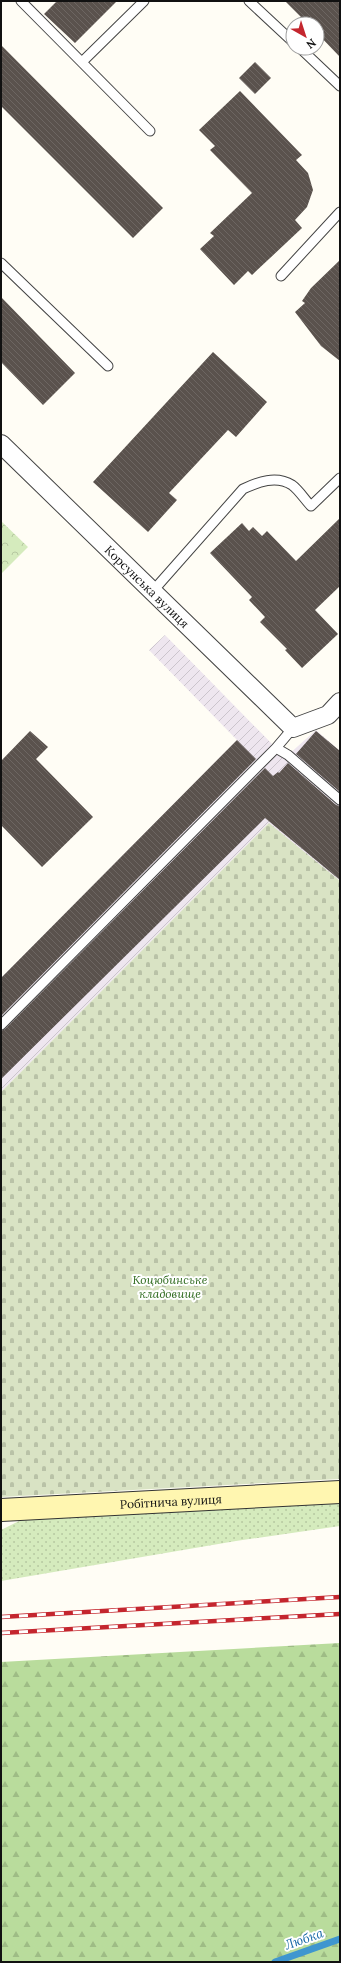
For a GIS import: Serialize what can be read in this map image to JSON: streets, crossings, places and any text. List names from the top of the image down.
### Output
{
  "streets": {
    "street": ["Корсунська вулиця", "Робітнича вулиця"]
  },
  "water": ["Любка"],
  "parks": ["Коцюбинське кладовище"],
  "north": "bottom right"
}
